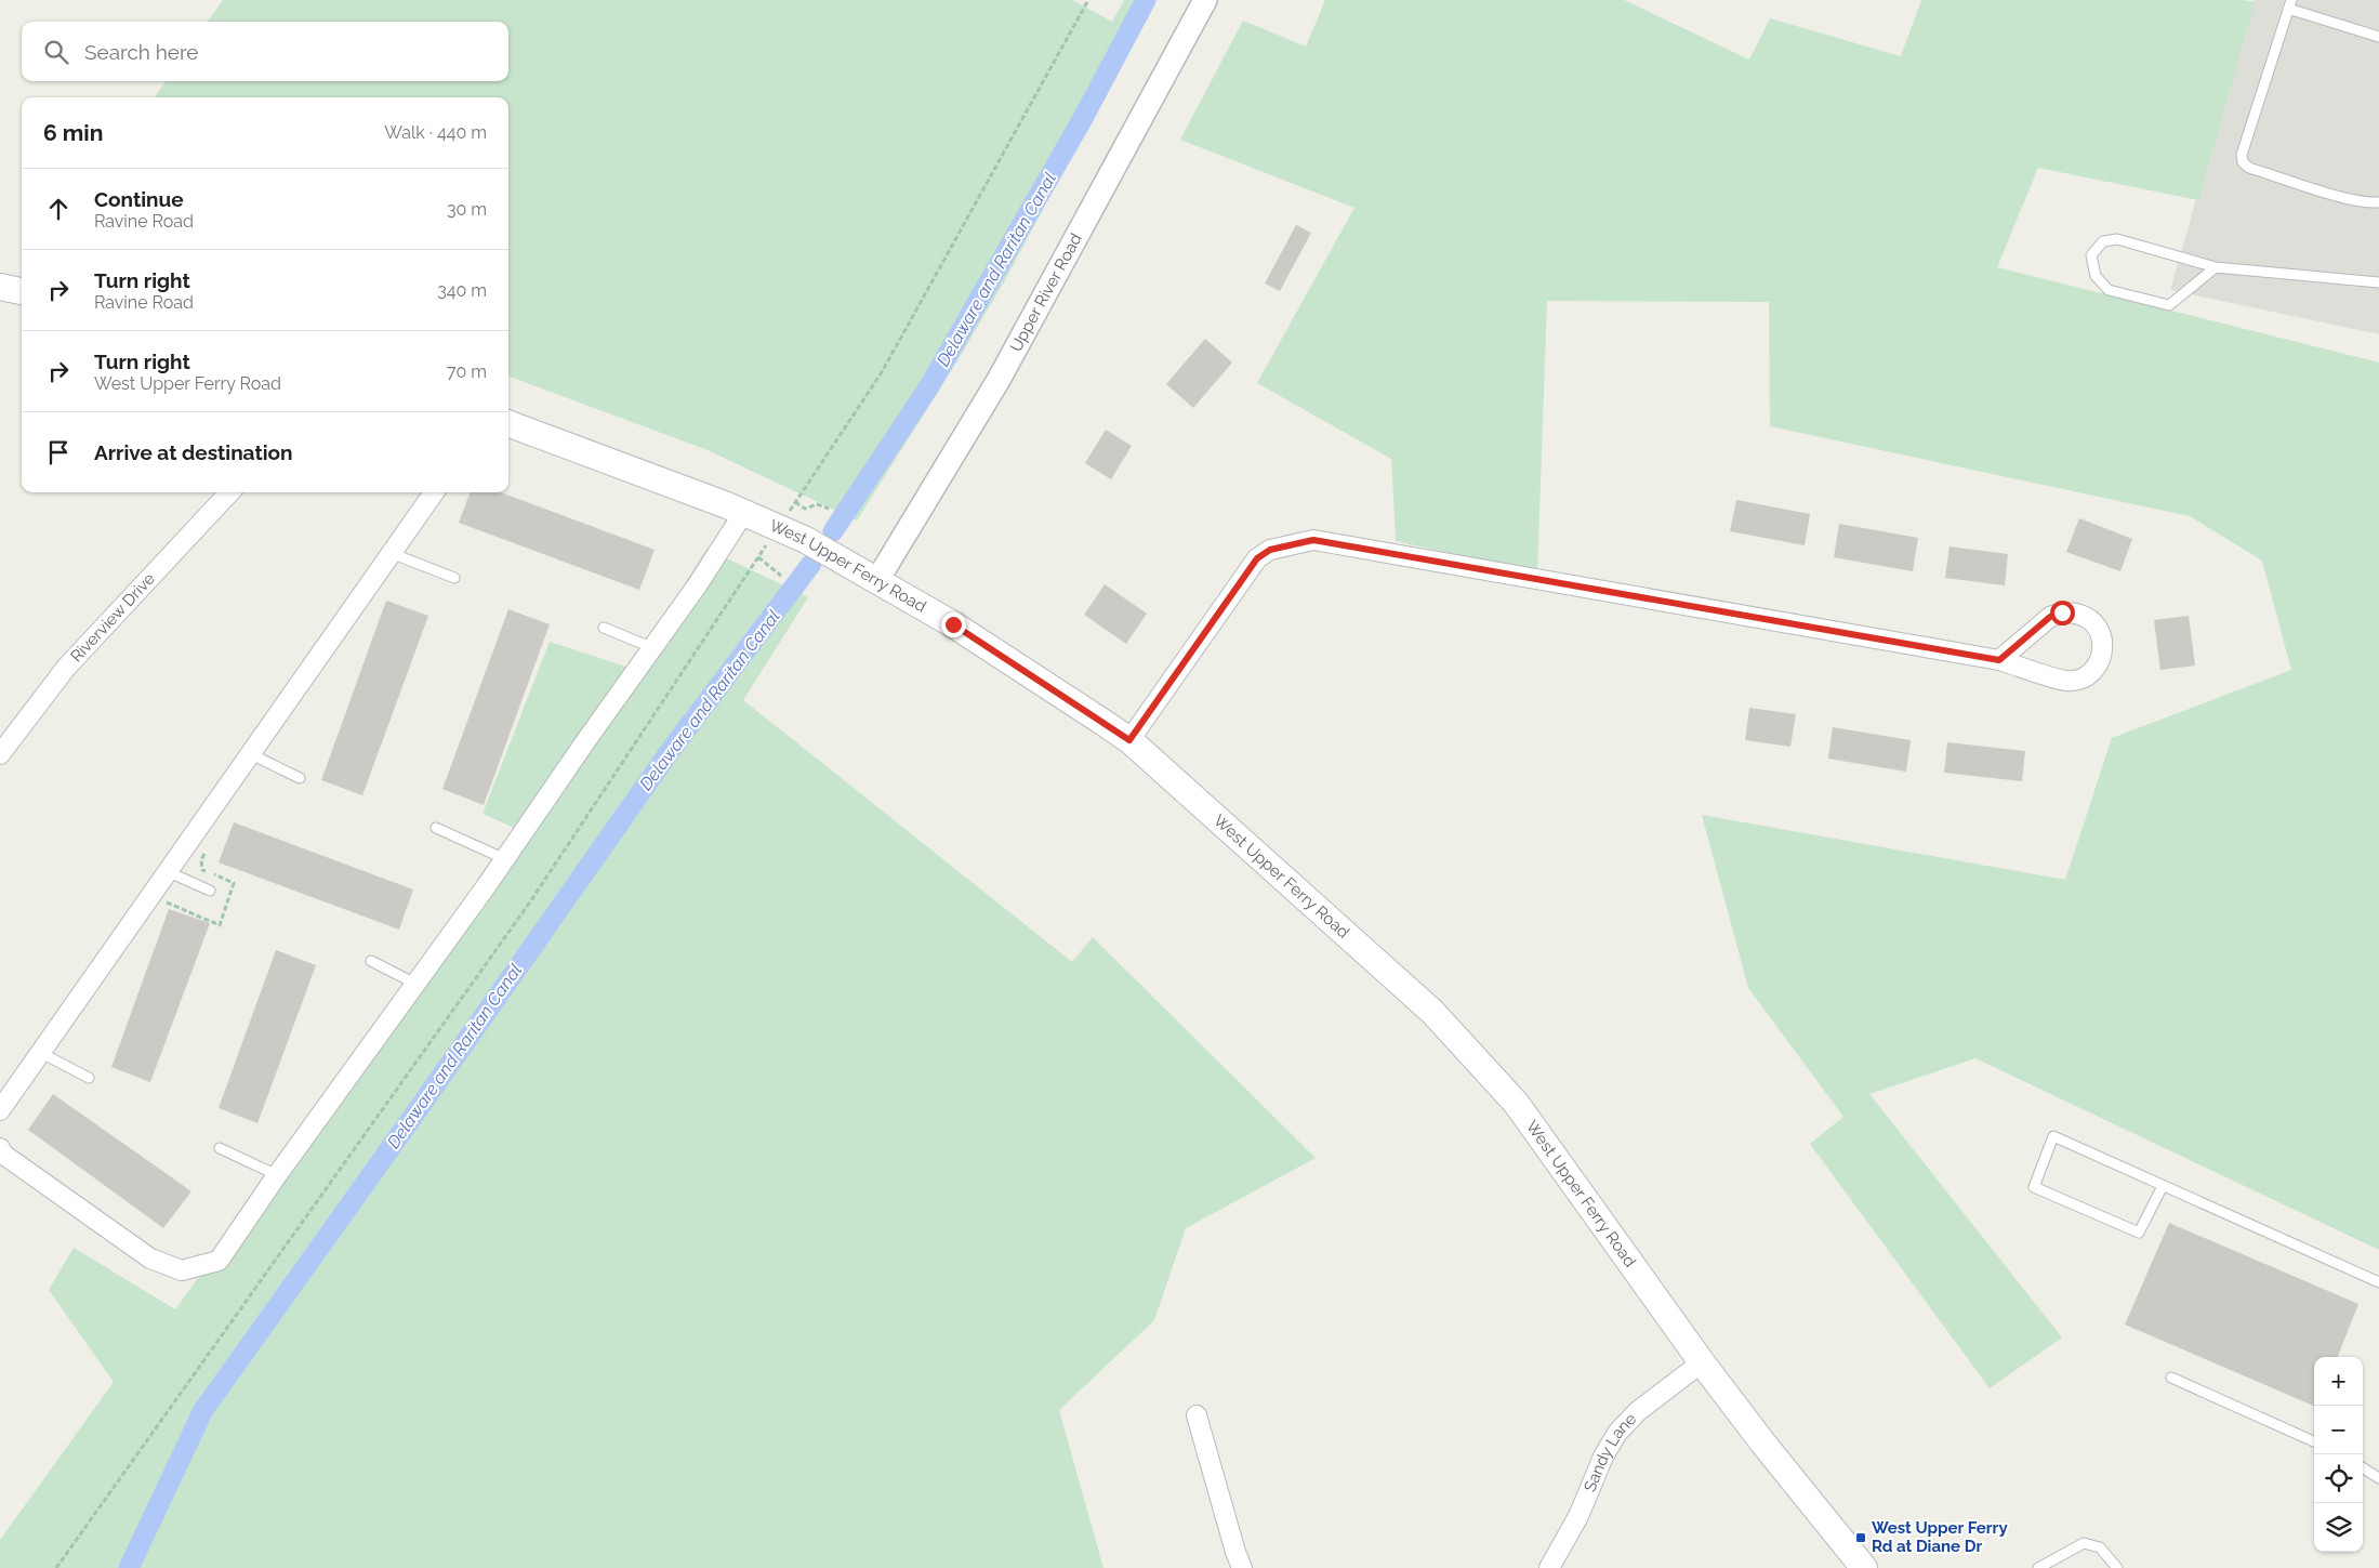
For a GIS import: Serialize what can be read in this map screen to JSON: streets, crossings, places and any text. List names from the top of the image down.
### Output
{
  "streets": {
    "main road": ["West Upper Ferry Road"],
    "street": ["Upper River Road", "Riverview Drive", "Sandy Lane"]
  },
  "crossings": [
    ["Upper River Road", "West Upper Ferry Road"],
    ["West Upper Ferry Road", "Sandy Lane"]
  ],
  "water": ["Delaware and Raritan Canal"],
  "places": {
    "transit": ["West Upper Ferry Rd at Diane Dr"]
  },
  "page": {
    "search": "Search here",
    "heading": ["6 min", "Walk · 440 m"],
    "list": [
      ["Continue", "Ravine Road", "30 m"],
      ["Turn right", "Ravine Road", "340 m"],
      ["Turn right", "West Upper Ferry Road", "70 m"],
      "Arrive at destination"
    ],
    "map_buttons": ["+", "−"]
  }
}
